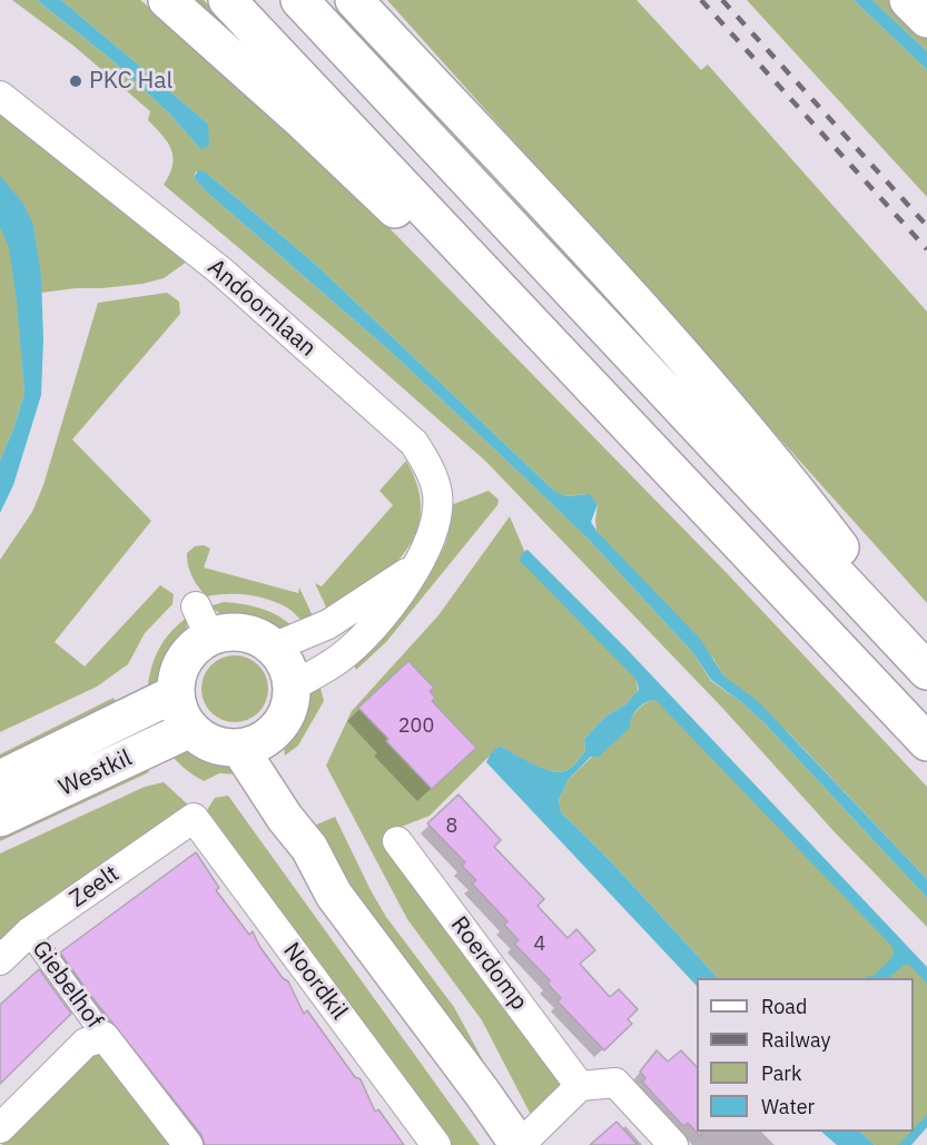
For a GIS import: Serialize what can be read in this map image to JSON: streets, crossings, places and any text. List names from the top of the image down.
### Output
{
  "streets": {
    "main road": ["Westkil"],
    "street": [
      "Andoornlaan",
      "Zeelt",
      "Roerdomp",
      "Noordkil",
      "Giebelhof"
    ]
  },
  "crossings": [
    ["Andoornlaan", "Westkil"],
    ["Zeelt", "Noordkil"],
    ["Zeelt", "Giebelhof"]
  ],
  "places": ["PKC Hal"],
  "house_numbers": ["200", "8", "4"],
  "legend": [
    "Road",
    "Railway",
    "Park",
    "Water"
  ]
}
